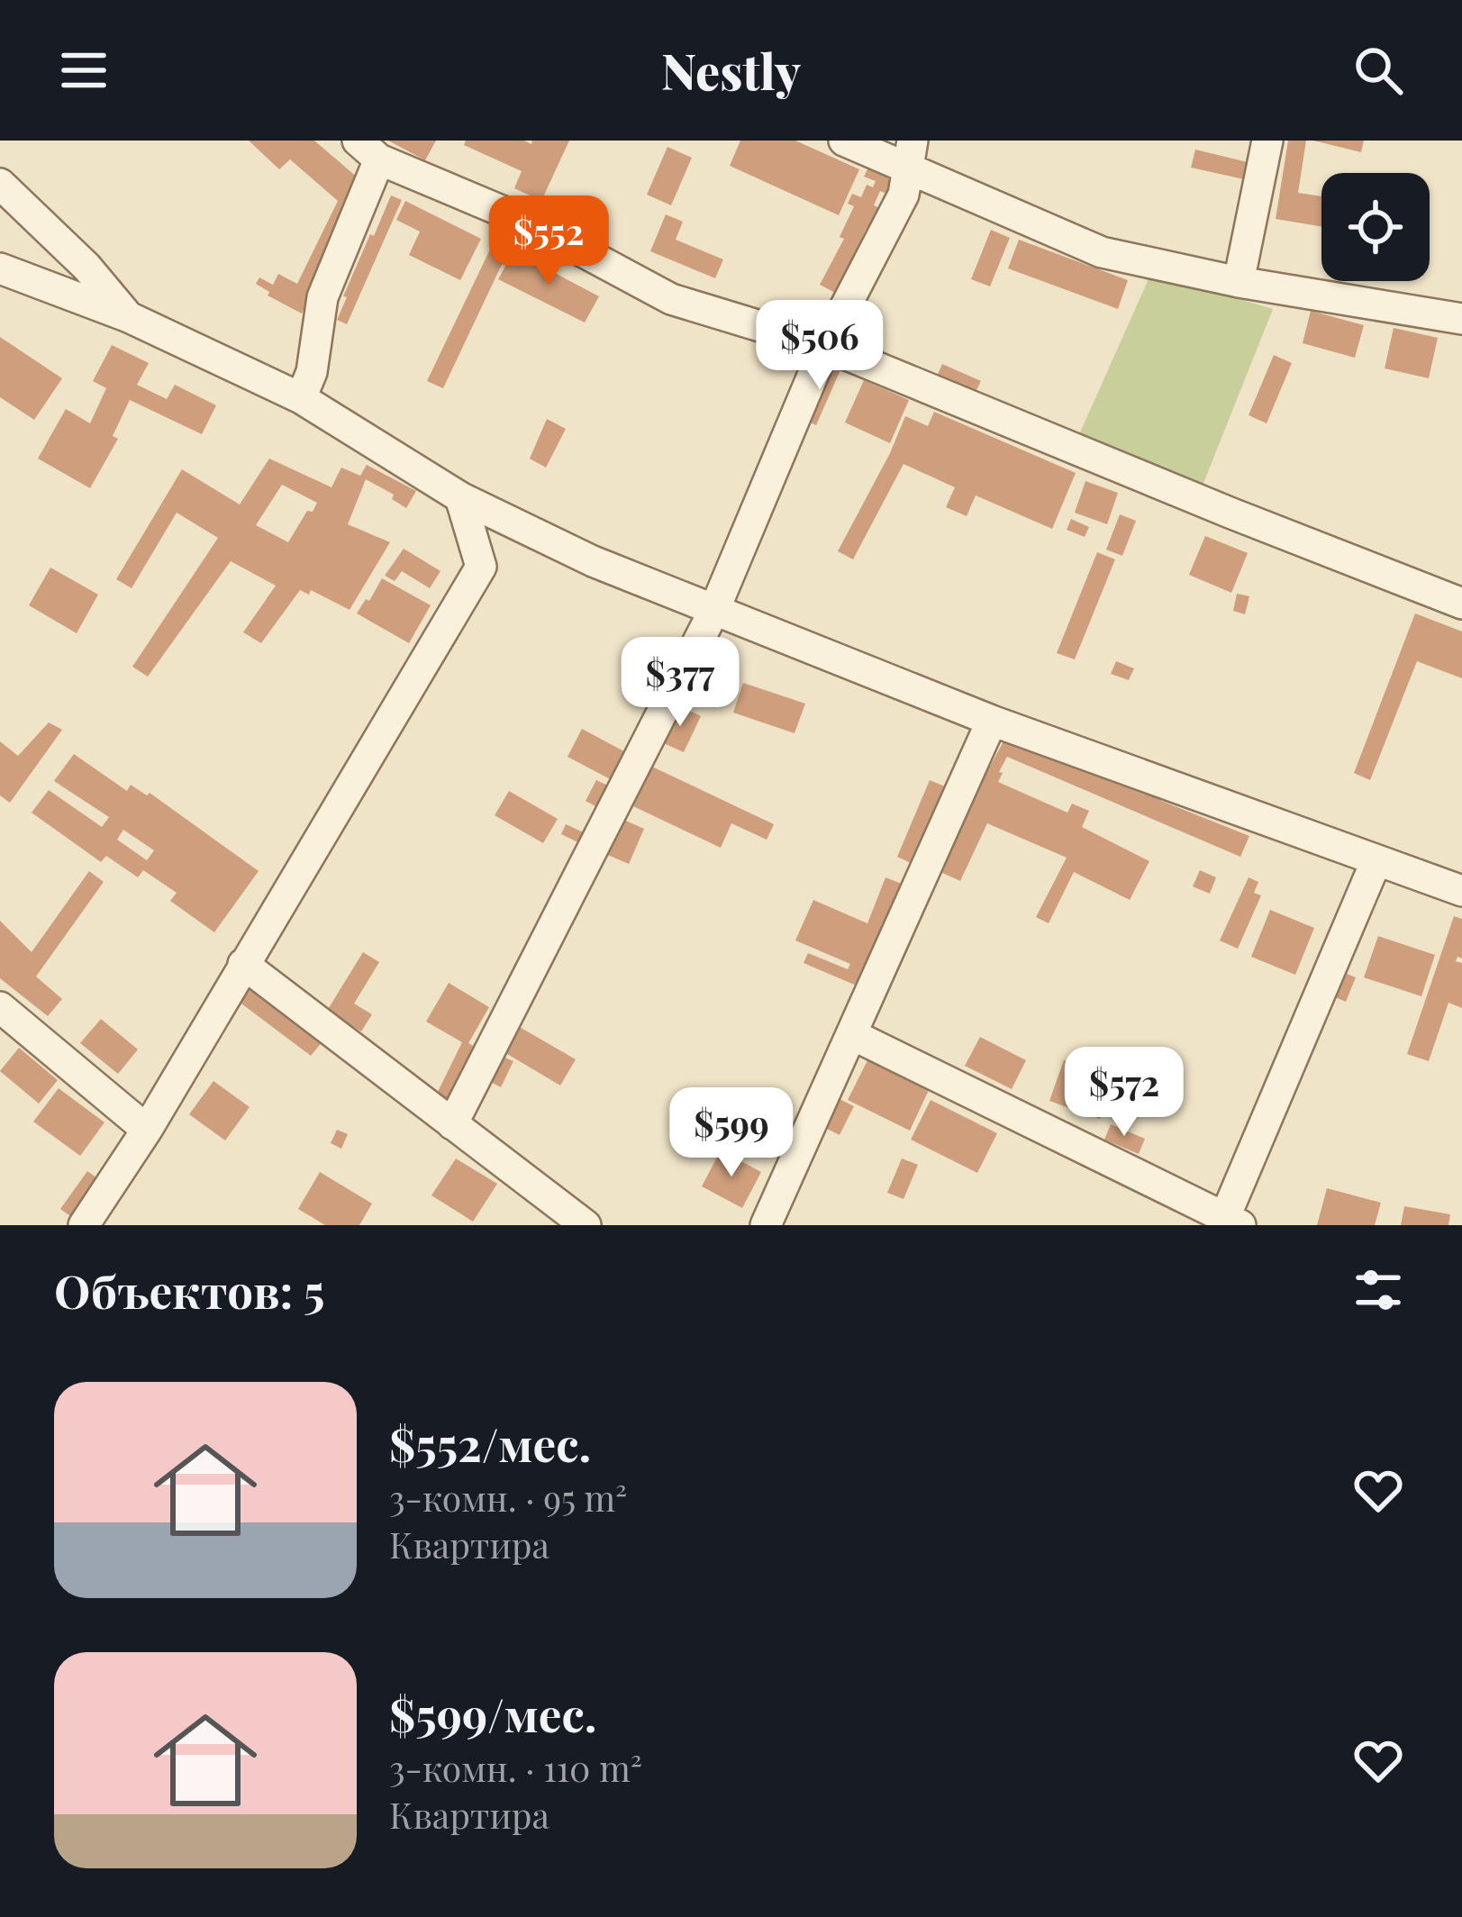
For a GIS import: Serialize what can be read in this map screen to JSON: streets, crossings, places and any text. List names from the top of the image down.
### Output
{
  "page": {
    "header": "Nestly",
    "price": [
      "$552",
      "$506",
      "$377",
      "$572",
      "$599"
    ],
    "heading": "Объектов: 5",
    "list": [
      {
        "name": "$552/мес.",
        "note": "3-комн. · 95 m² · Квартира"
      },
      {
        "name": "$599/мес.",
        "note": "3-комн. · 110 m² · Квартира"
      }
    ]
  }
}
